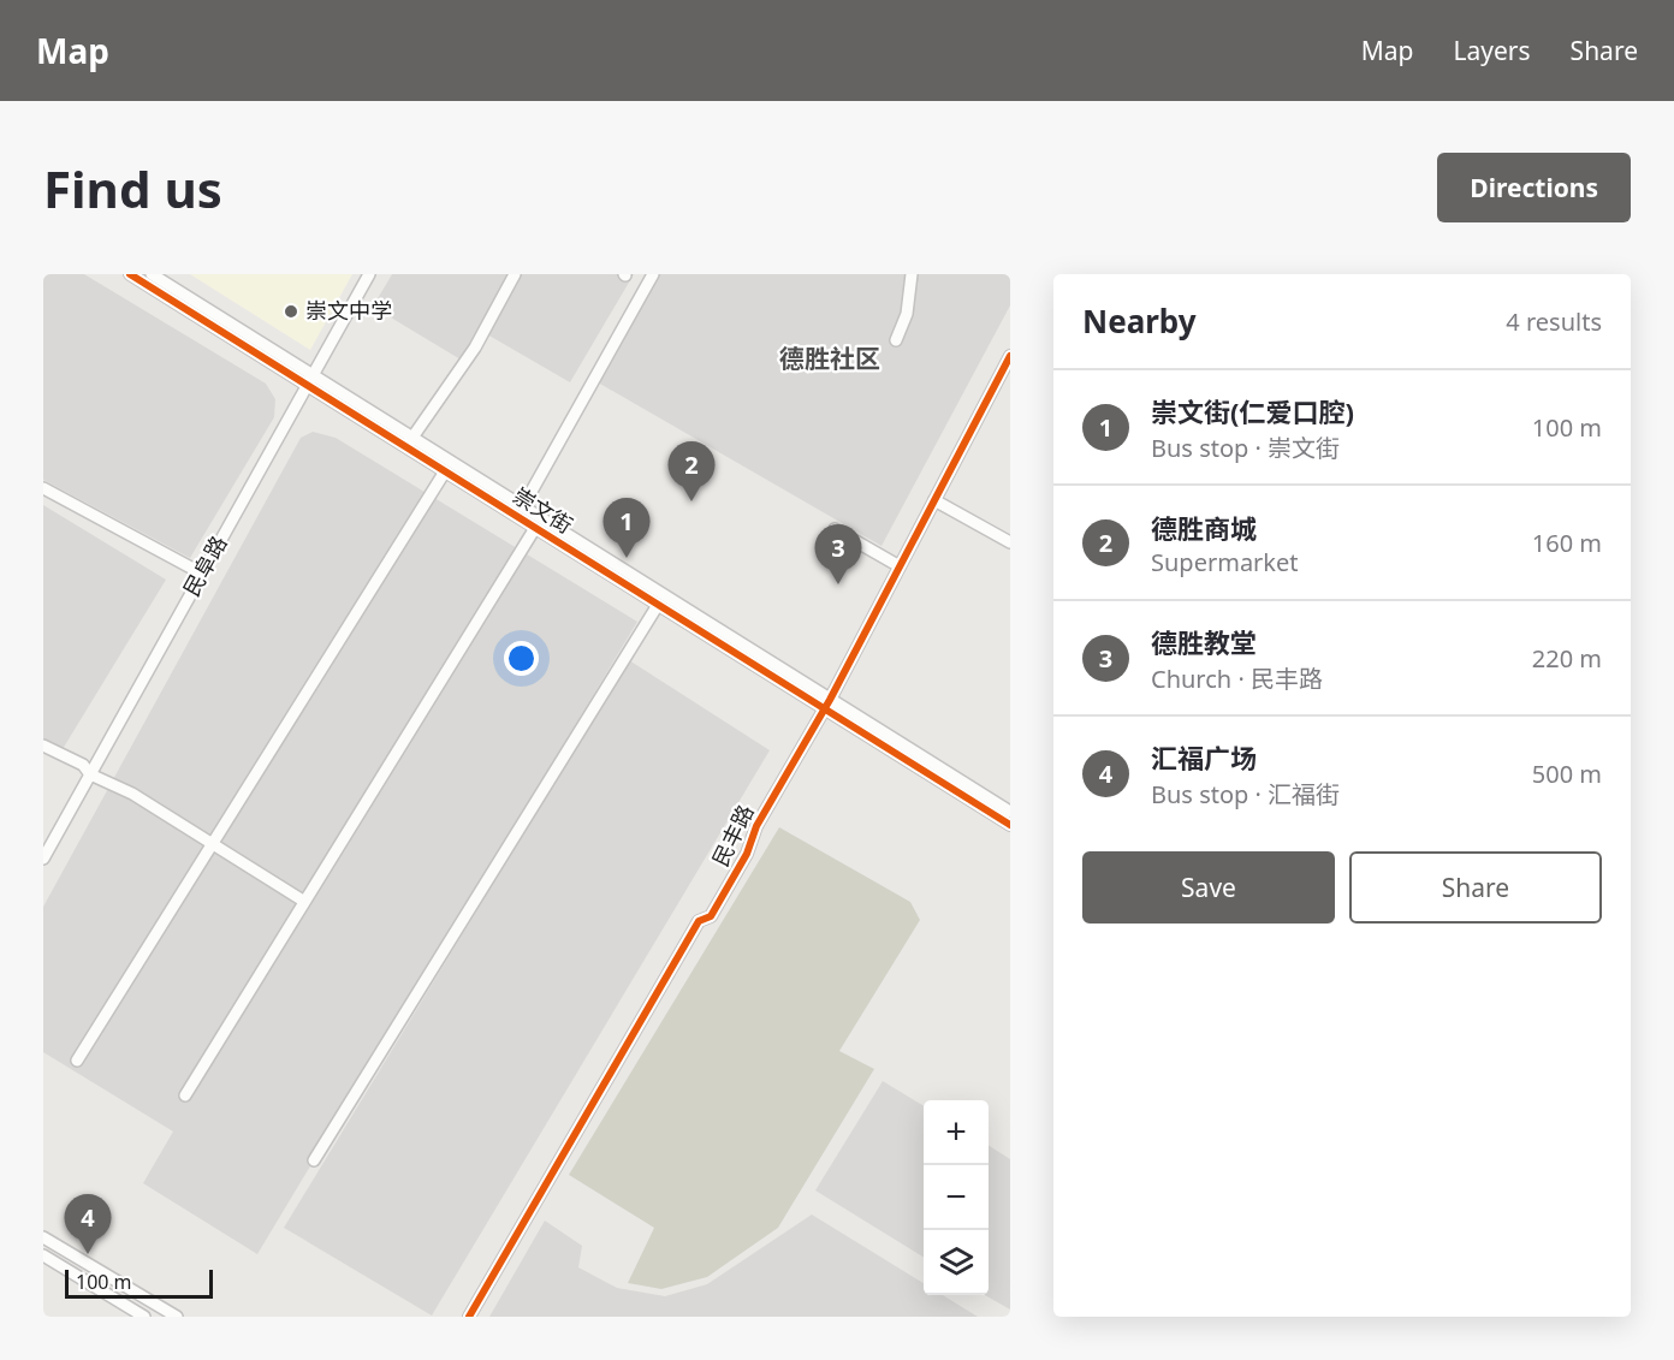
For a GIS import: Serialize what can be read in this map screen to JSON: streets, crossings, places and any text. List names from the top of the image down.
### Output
{
  "streets": {
    "street": ["崇文街", "民阜路", "民丰路"]
  },
  "crossings": [
    ["崇文街", "民阜路"],
    ["崇文街", "民丰路"]
  ],
  "districts": ["德胜社区"],
  "places": ["崇文中学"],
  "scale_bar": "100 m",
  "page": {
    "header": "Map",
    "nav": ["Map", "Layers", "Share"],
    "buttons": [
      "Directions",
      ["Save", "Share"]
    ],
    "title": "Find us",
    "heading": ["Nearby", "4 results"],
    "list": [
      {
        "mark": "1",
        "name": "崇文街(仁爱口腔)",
        "note": "Bus stop · 崇文街",
        "value": "100 m"
      },
      {
        "mark": "2",
        "name": "德胜商城",
        "note": "Supermarket",
        "value": "160 m"
      },
      {
        "mark": "3",
        "name": "德胜教堂",
        "note": "Church · 民丰路",
        "value": "220 m"
      },
      {
        "mark": "4",
        "name": "汇福广场",
        "note": "Bus stop · 汇福街",
        "value": "500 m"
      }
    ],
    "pins": [
      "2",
      "1",
      "3",
      "4"
    ],
    "map_buttons": ["+", "−"],
    "scale": "100 m"
  }
}
